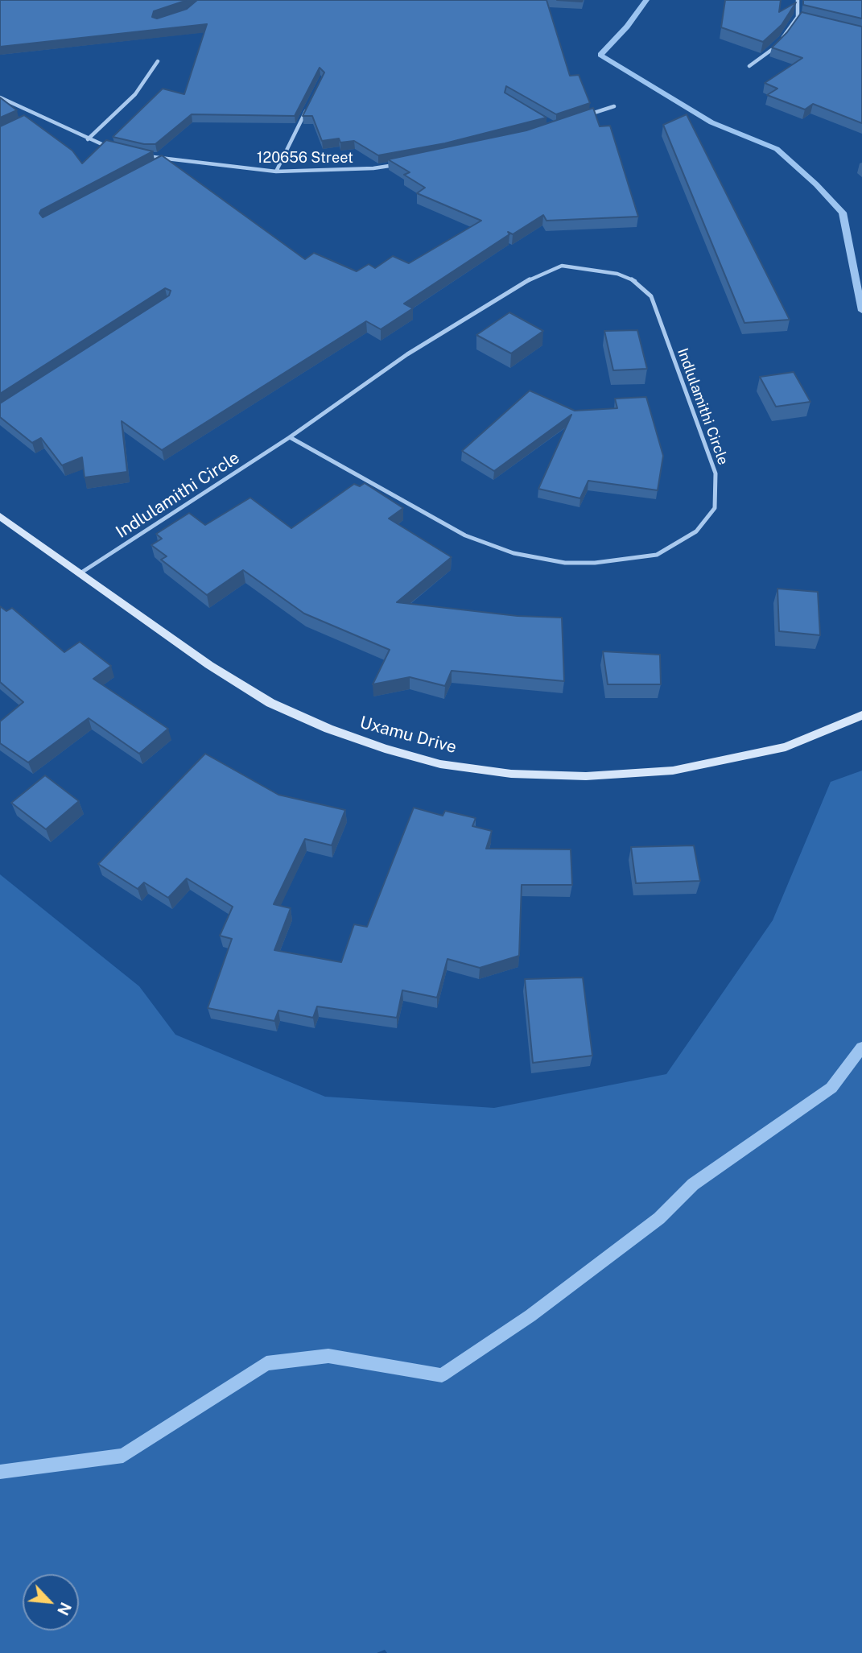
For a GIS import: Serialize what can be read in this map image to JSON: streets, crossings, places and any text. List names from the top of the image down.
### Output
{
  "streets": {
    "street": ["120656 Street", "Indlulamithi Circle", "Uxamu Drive"]
  },
  "crossings": [
    ["Indlulamithi Circle", "Uxamu Drive"]
  ],
  "north": "bottom right"
}
